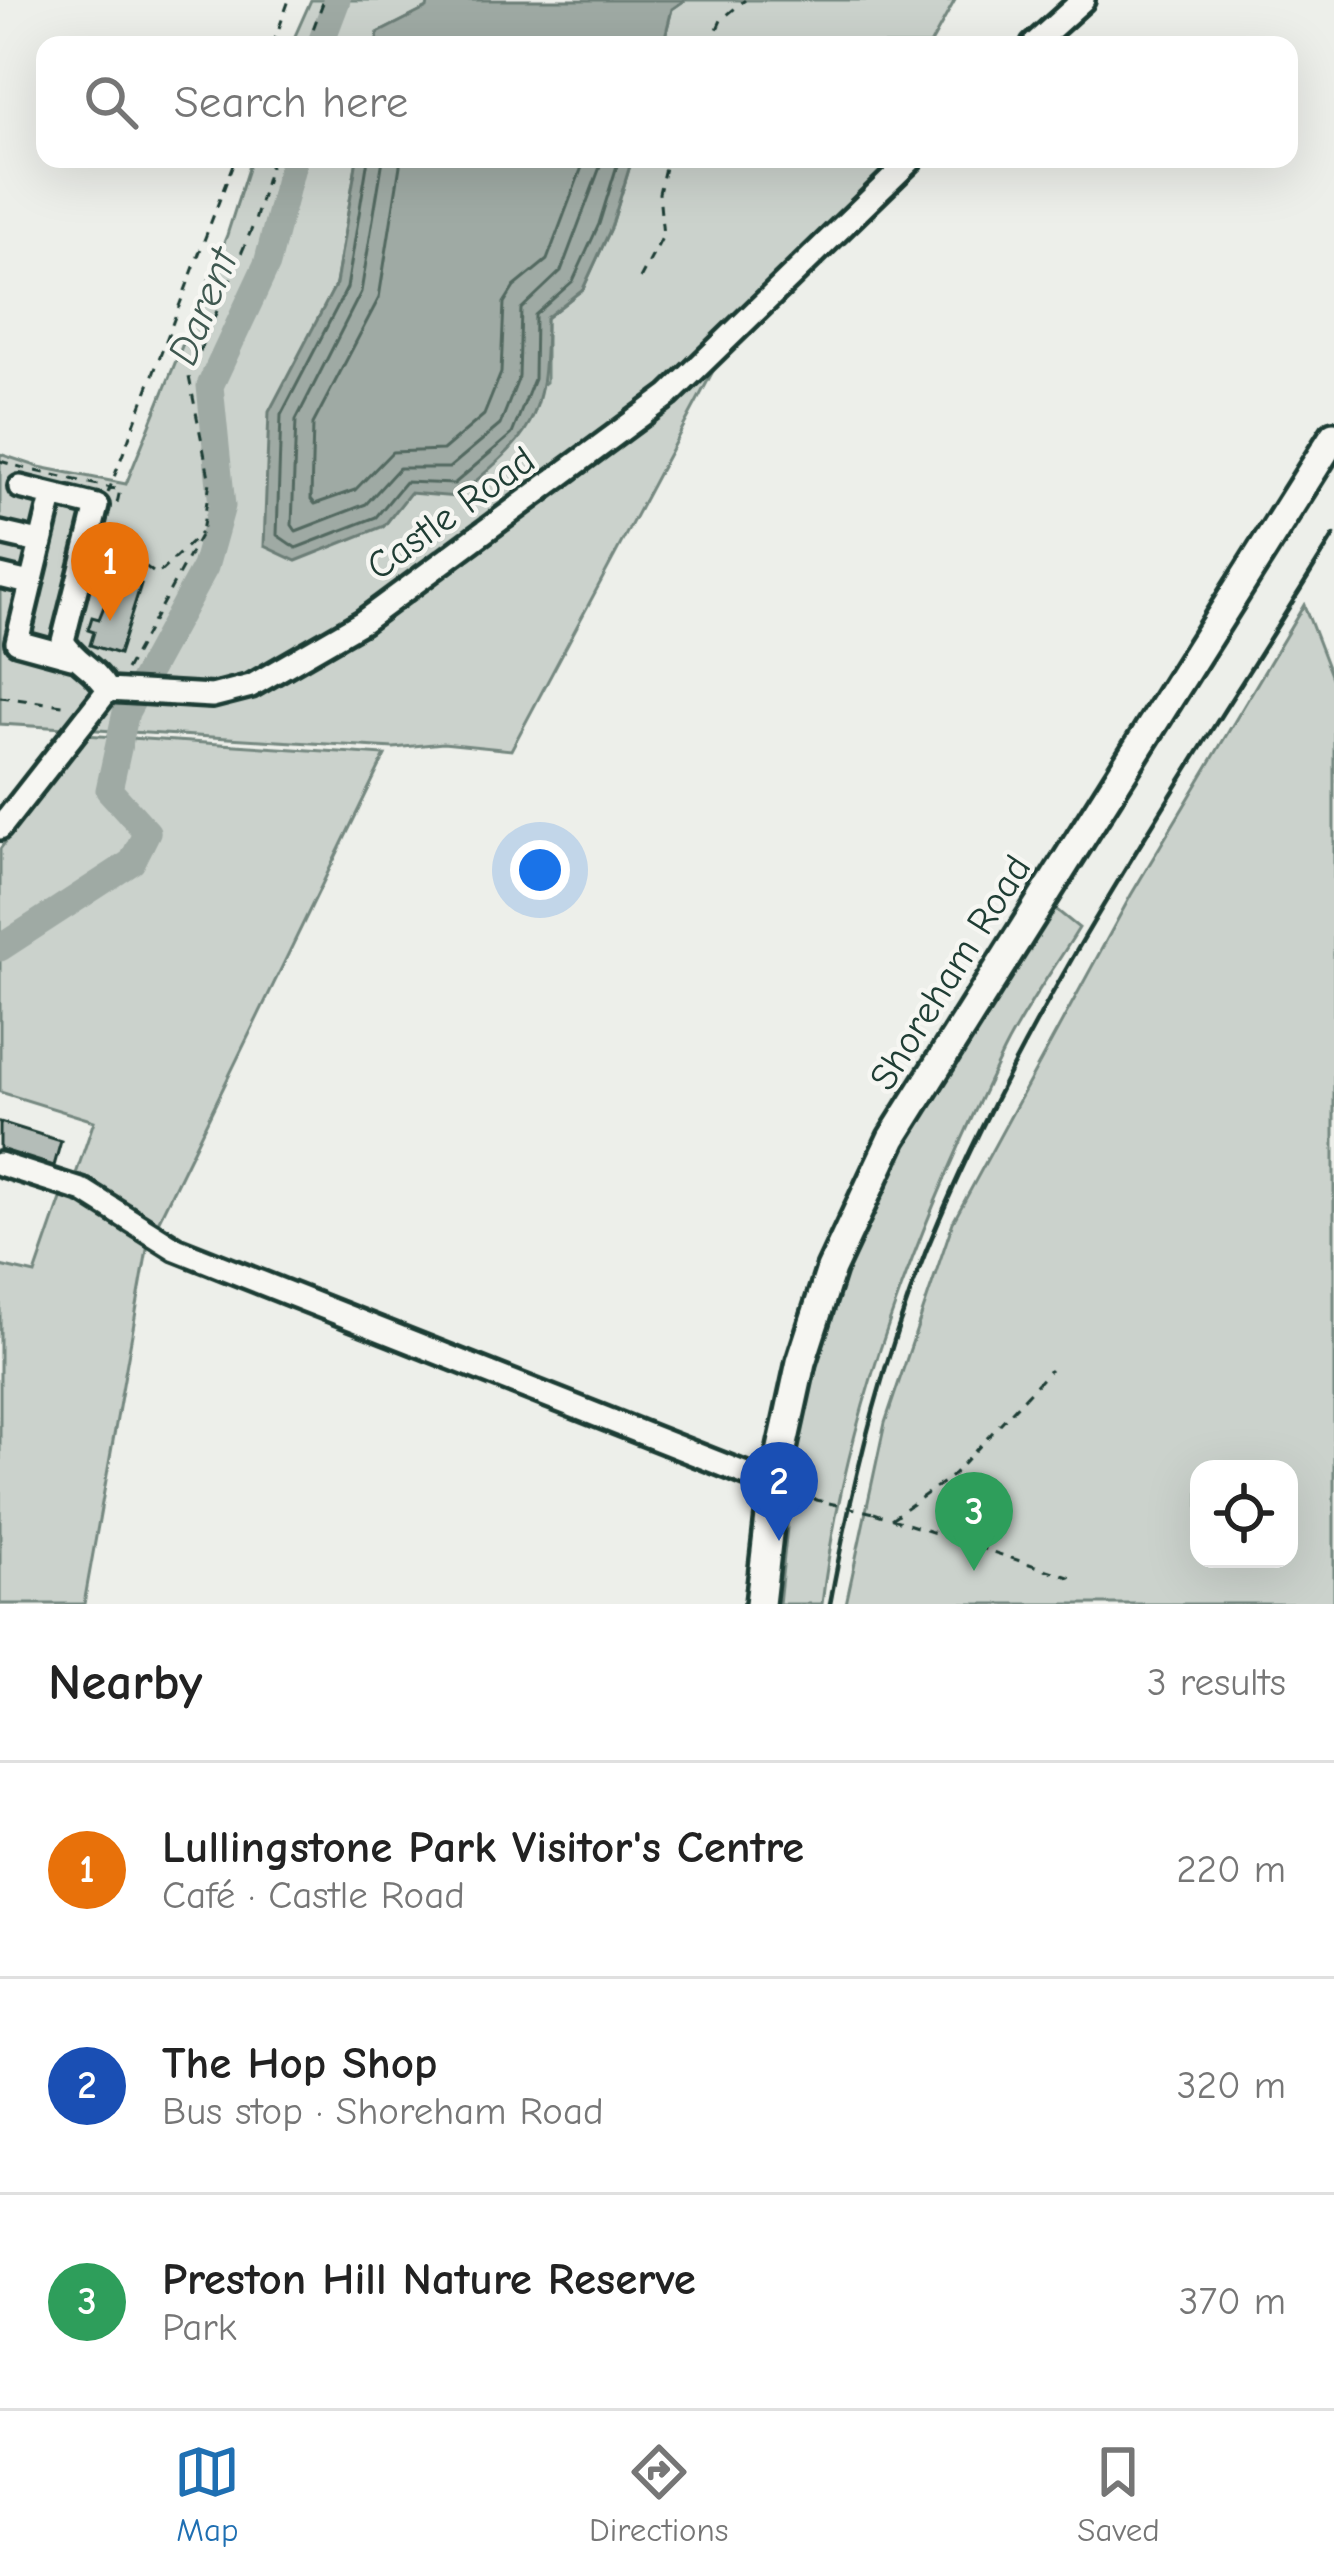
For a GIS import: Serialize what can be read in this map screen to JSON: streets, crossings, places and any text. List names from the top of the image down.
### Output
{
  "streets": {
    "main road": ["Shoreham Road"],
    "street": ["Castle Road"]
  },
  "water": ["Darent"],
  "page": {
    "search": "Search here",
    "pins": ["1", "2", "3"],
    "heading": ["Nearby", "3 results"],
    "list": [
      {
        "mark": "1",
        "name": "Lullingstone Park Visitor's Centre",
        "note": "Café · Castle Road",
        "value": "220 m"
      },
      {
        "mark": "2",
        "name": "The Hop Shop",
        "note": "Bus stop · Shoreham Road",
        "value": "320 m"
      },
      {
        "mark": "3",
        "name": "Preston Hill Nature Reserve",
        "note": "Park",
        "value": "370 m"
      }
    ],
    "nav": ["Map", "Directions", "Saved"]
  }
}
